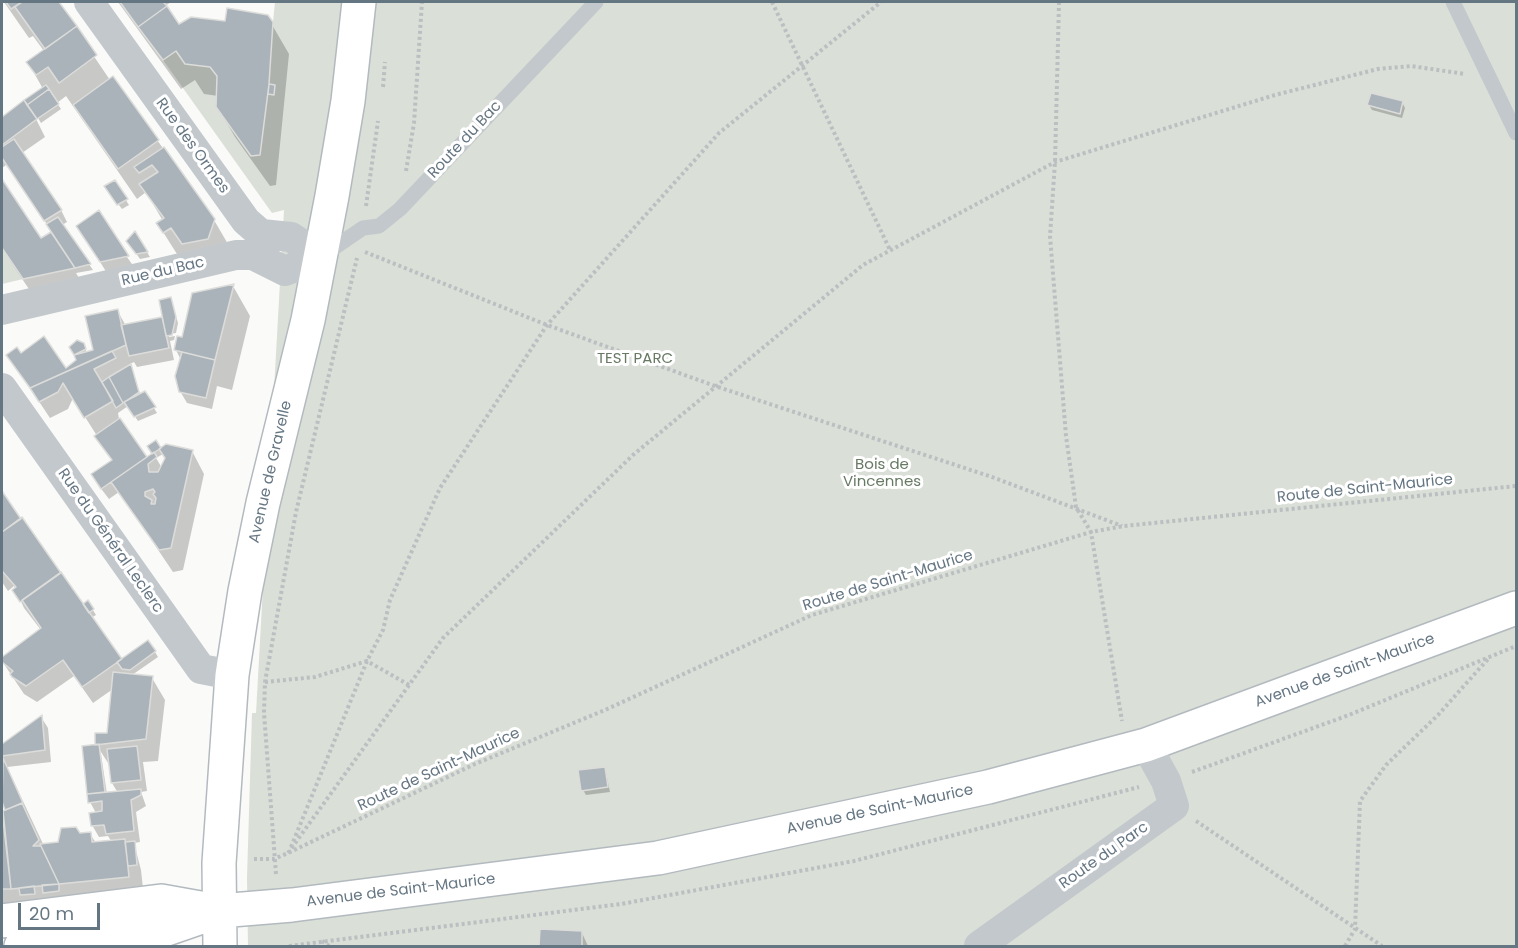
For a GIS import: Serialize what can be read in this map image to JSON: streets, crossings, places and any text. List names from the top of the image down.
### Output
{
  "streets": {
    "main road": ["Avenue de Gravelle", "Avenue de Saint-Maurice"],
    "street": [
      "Rue des Ormes",
      "Rue du Bac",
      "Rue du Général Leclerc",
      "Route du Parc"
    ],
    "lane": ["Route du Bac"],
    "path": ["Route de Saint-Maurice"]
  },
  "crossings": [
    ["Route du Bac", "Avenue de Gravelle"],
    ["Rue des Ormes", "Rue du Bac"],
    ["Avenue de Gravelle", "Rue du Général Leclerc"],
    ["Avenue de Gravelle", "Avenue de Saint-Maurice"]
  ],
  "parks": ["TEST PARC", "Bois de Vincennes"],
  "scale_bar": "20 m"
}
